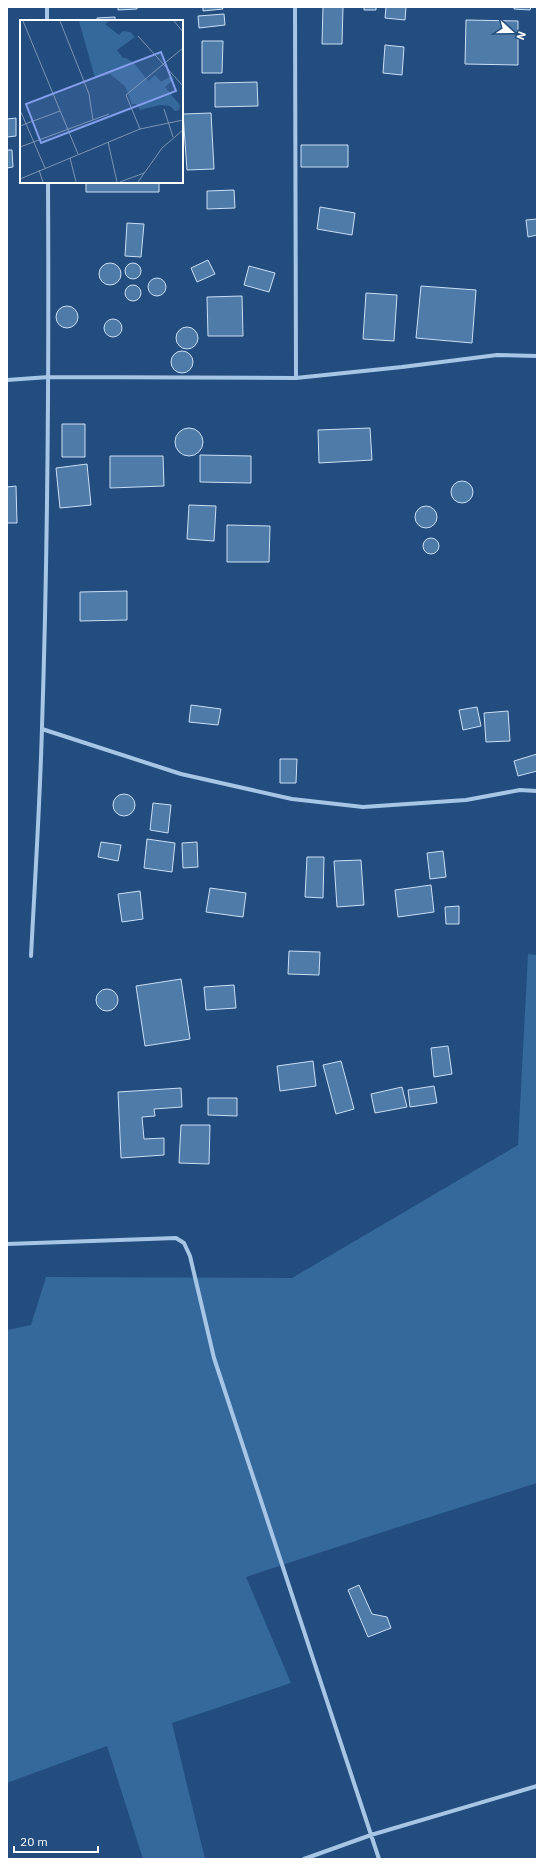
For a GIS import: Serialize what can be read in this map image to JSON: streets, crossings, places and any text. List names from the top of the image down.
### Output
{
  "scale_bar": "20 m",
  "north": "right"
}
